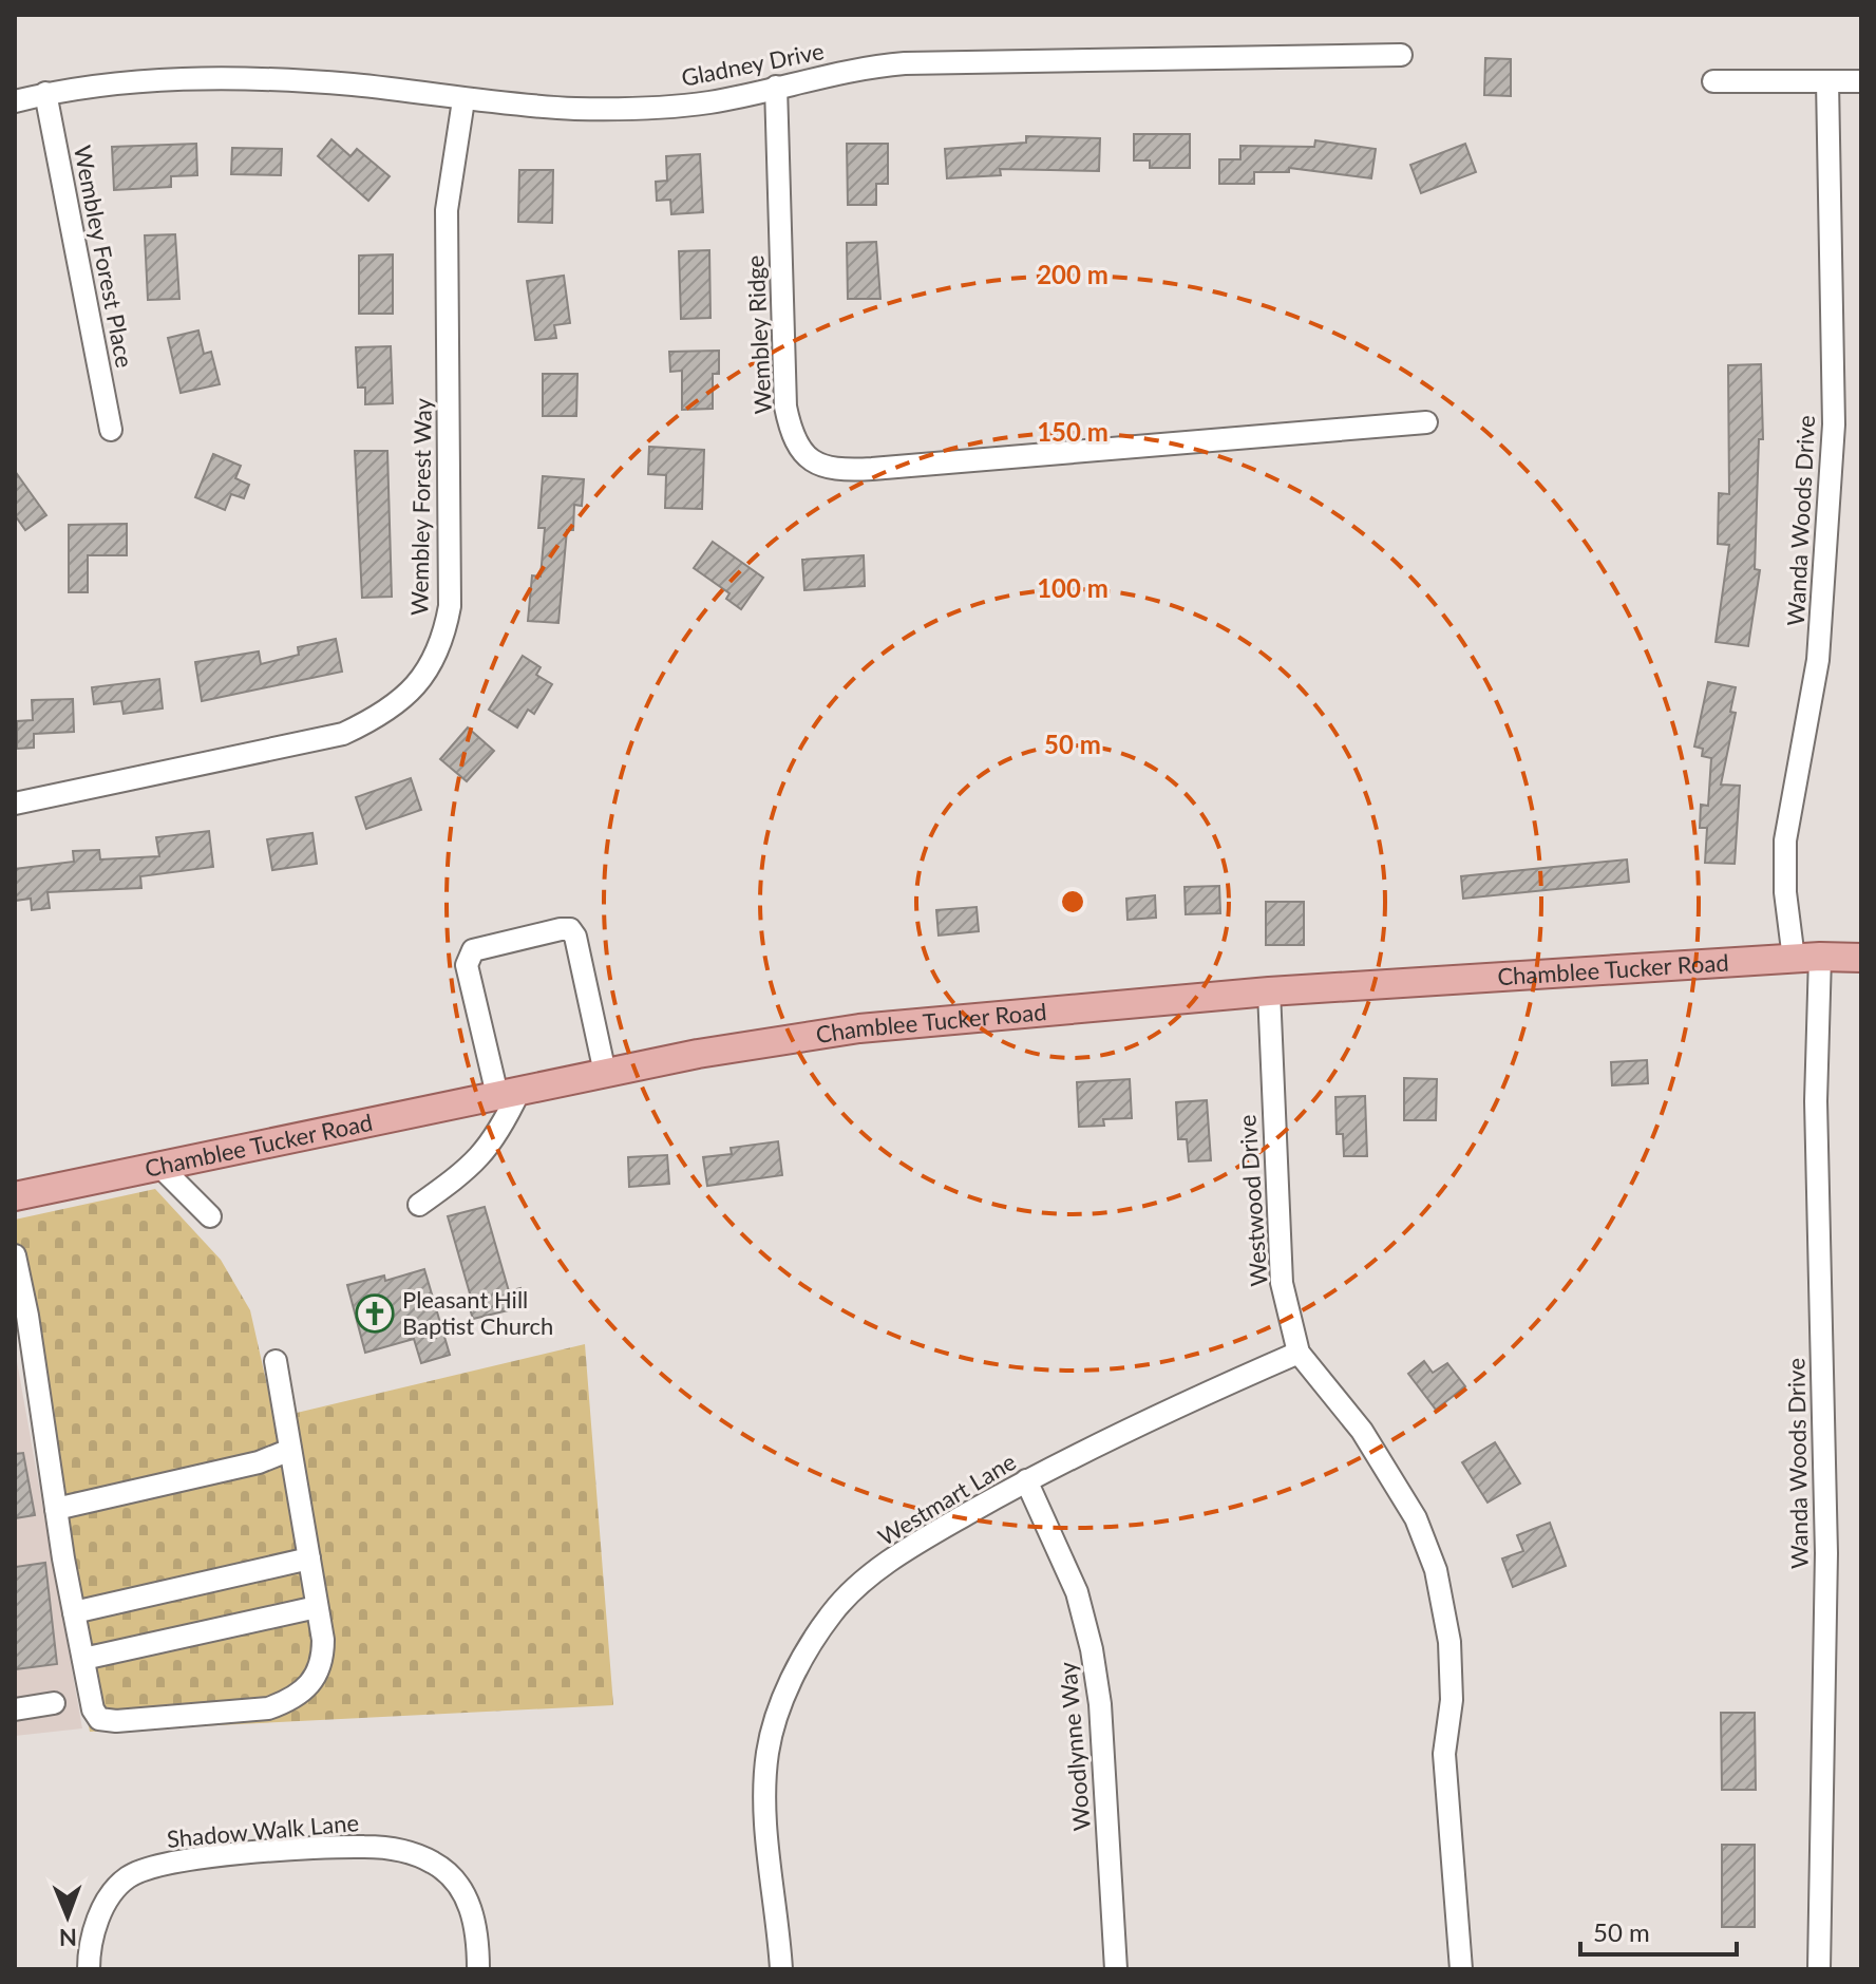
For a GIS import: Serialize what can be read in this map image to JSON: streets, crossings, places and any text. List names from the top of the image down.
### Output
{
  "streets": {
    "main road": ["Chamblee Tucker Road"],
    "street": [
      "Gladney Drive",
      "Wembley Forest Place",
      "Wembley Ridge",
      "Wembley Forest Way",
      "Wanda Woods Drive",
      "Westwood Drive",
      "Westmart Lane",
      "Woodlynne Way",
      "Shadow Walk Lane"
    ]
  },
  "crossings": [
    ["Gladney Drive", "Wembley Forest Place"],
    ["Gladney Drive", "Wembley Ridge"],
    ["Gladney Drive", "Wembley Forest Way"],
    ["Wanda Woods Drive", "Chamblee Tucker Road"],
    ["Chamblee Tucker Road", "Westwood Drive"],
    ["Westwood Drive", "Westmart Lane"],
    ["Westmart Lane", "Woodlynne Way"]
  ],
  "places": {
    "church": ["Pleasant Hill Baptist Church"]
  },
  "scale_bar": "50 m",
  "north": "bottom",
  "rings": [
    "200 m",
    "150 m",
    "100 m",
    "50 m"
  ]
}
